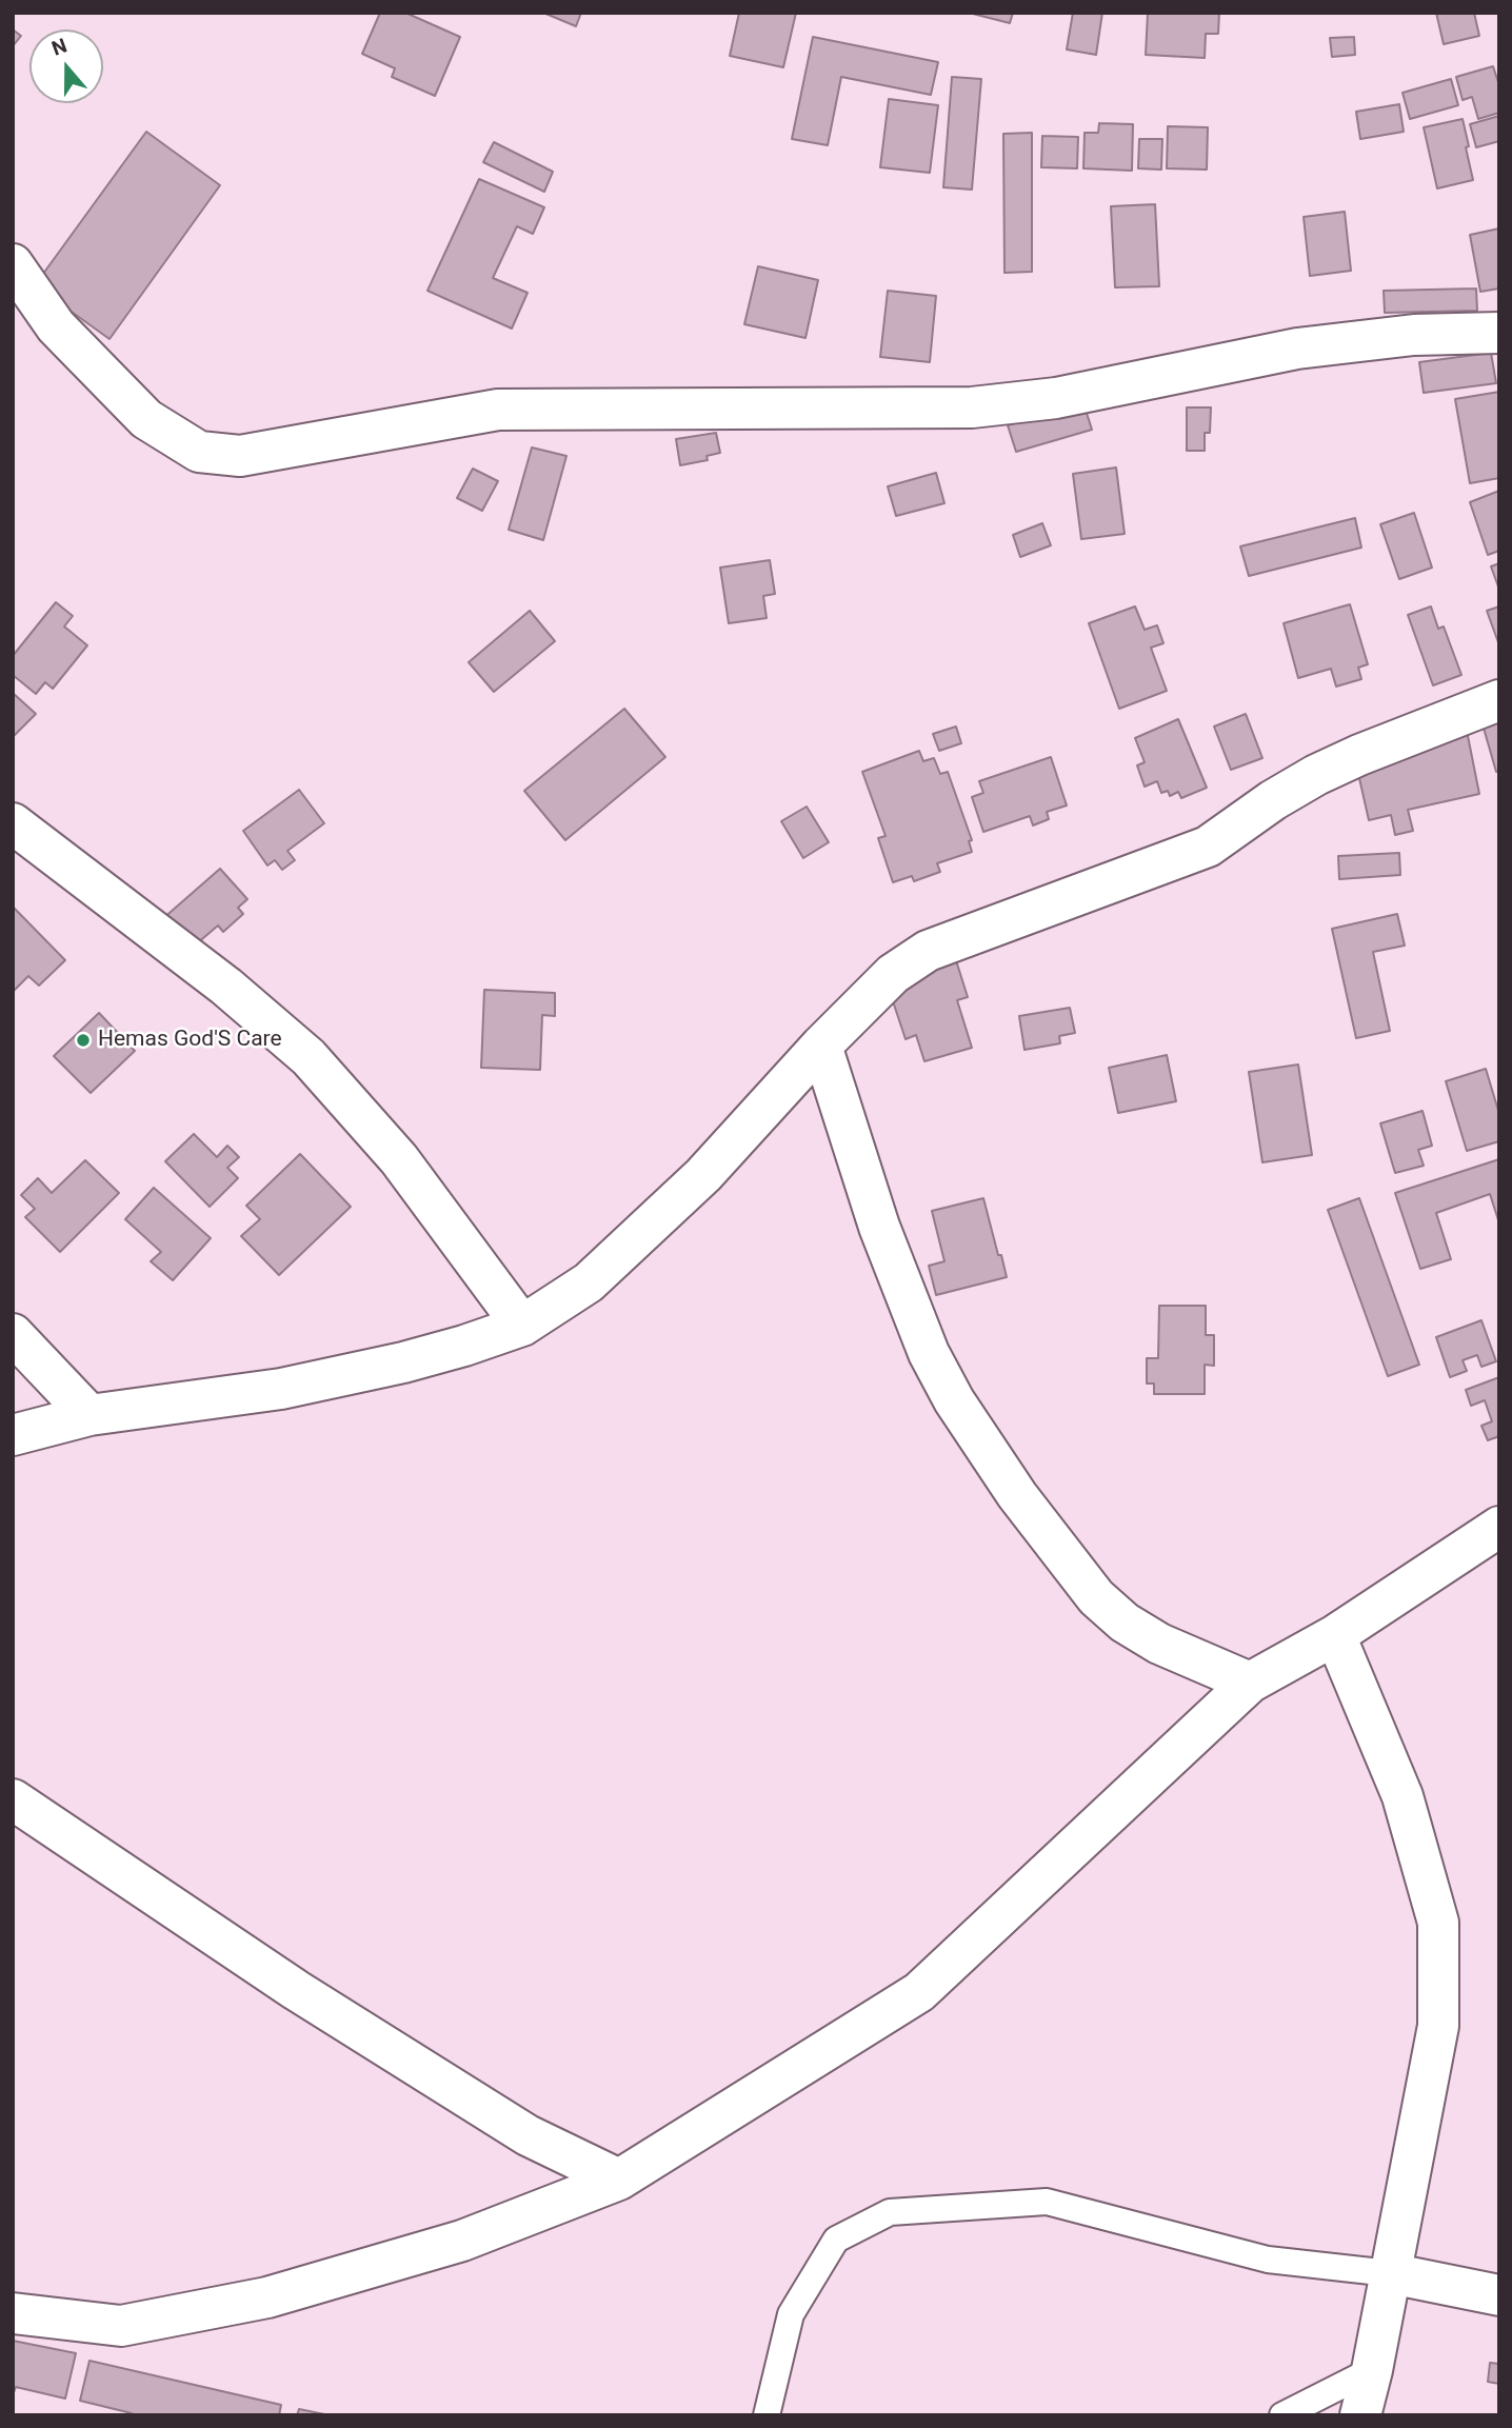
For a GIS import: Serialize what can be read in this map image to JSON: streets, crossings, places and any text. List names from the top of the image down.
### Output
{
  "places": ["Hemas God'S Care"],
  "north": "top"
}
